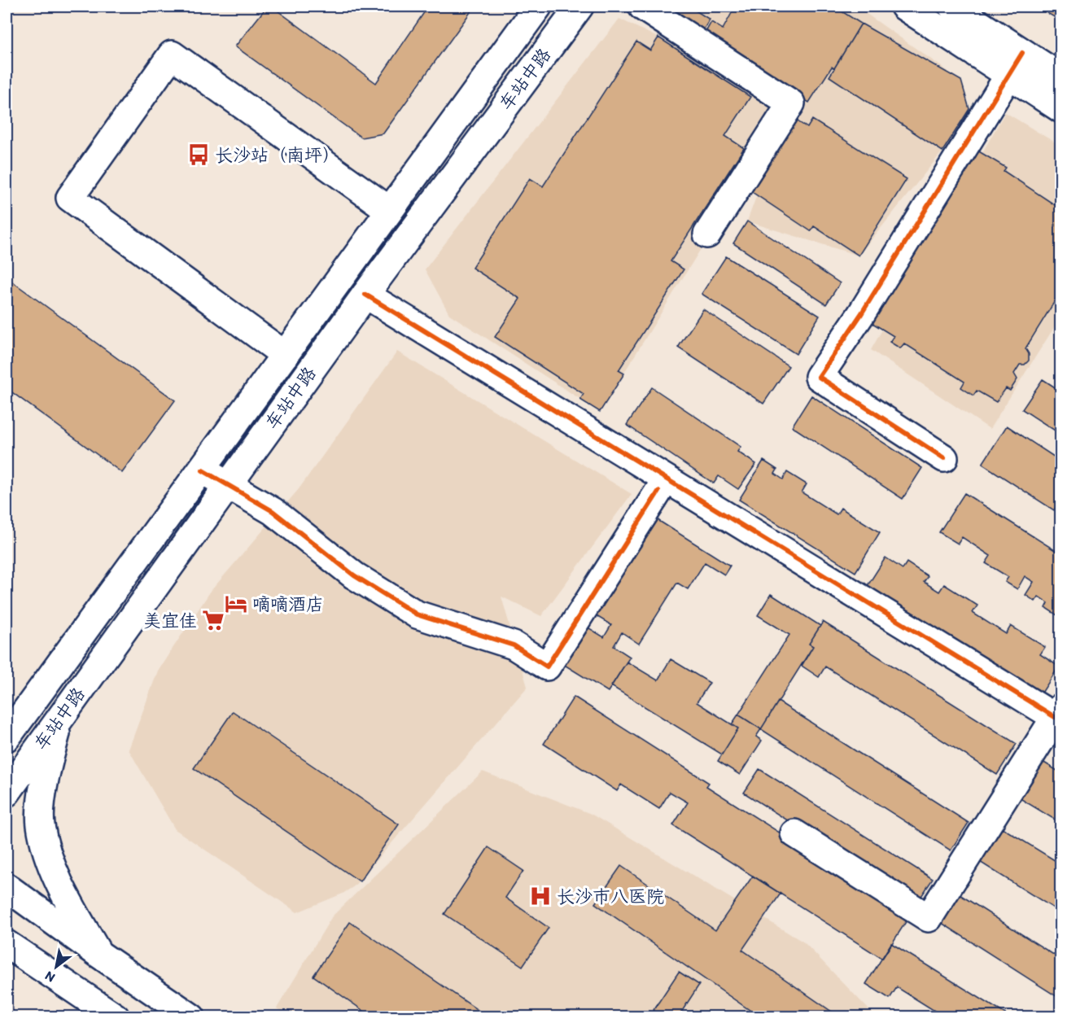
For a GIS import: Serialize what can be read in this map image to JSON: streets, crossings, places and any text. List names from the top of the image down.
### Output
{
  "streets": {
    "main road": ["车站中路"]
  },
  "places": {
    "bus stop": ["长沙站（南坪）"],
    "hotel": ["嘀嘀酒店"],
    "supermarket": ["美宜佳"],
    "hospital": ["长沙市八医院"]
  },
  "north": "bottom left"
}
